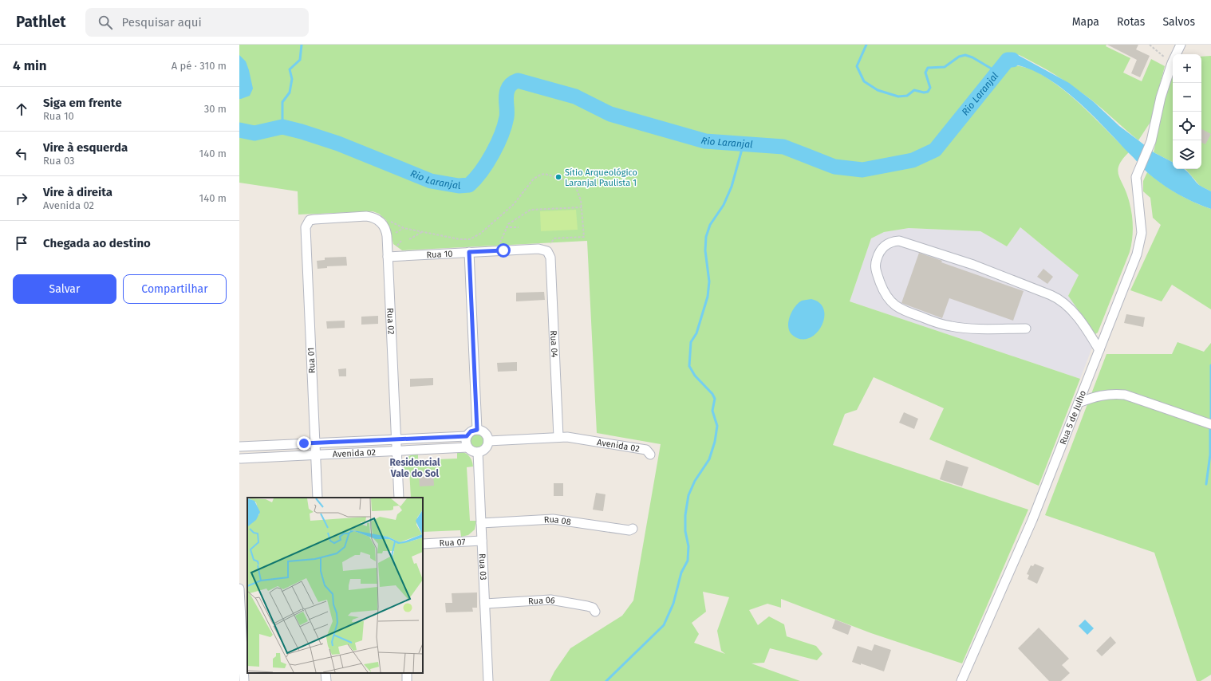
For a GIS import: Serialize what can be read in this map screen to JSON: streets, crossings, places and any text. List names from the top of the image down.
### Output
{
  "streets": {
    "street": [
      "Rua 10",
      "Rua 02",
      "Rua 04",
      "Rua 01",
      "Rua 5 de Julho",
      "Avenida 02",
      "Rua 08",
      "Rua 07",
      "Rua 03",
      "Rua 06"
    ]
  },
  "crossings": [
    ["Rua 10", "Rua 02"],
    ["Rua 10", "Rua 04"],
    ["Rua 02", "Rua 01"],
    ["Rua 02", "Avenida 02"],
    ["Rua 04", "Avenida 02"],
    ["Rua 01", "Avenida 02"],
    ["Avenida 02", "Rua 03"],
    ["Rua 08", "Rua 03"],
    ["Rua 07", "Rua 03"],
    ["Rua 03", "Rua 06"]
  ],
  "districts": ["Residencial Vale do Sol"],
  "water": ["Rio Laranjal"],
  "places": ["Sítio Arqueológico Laranjal Paulista 1"],
  "page": {
    "header": "Pathlet",
    "search": "Pesquisar aqui",
    "nav": ["Mapa", "Rotas", "Salvos"],
    "heading": ["4 min", "A pé · 310 m"],
    "map_buttons": ["+", "−"],
    "list": [
      ["Siga em frente", "Rua 10", "30 m"],
      ["Vire à esquerda", "Rua 03", "140 m"],
      ["Vire à direita", "Avenida 02", "140 m"],
      "Chegada ao destino"
    ],
    "buttons": ["Salvar", "Compartilhar"]
  }
}
